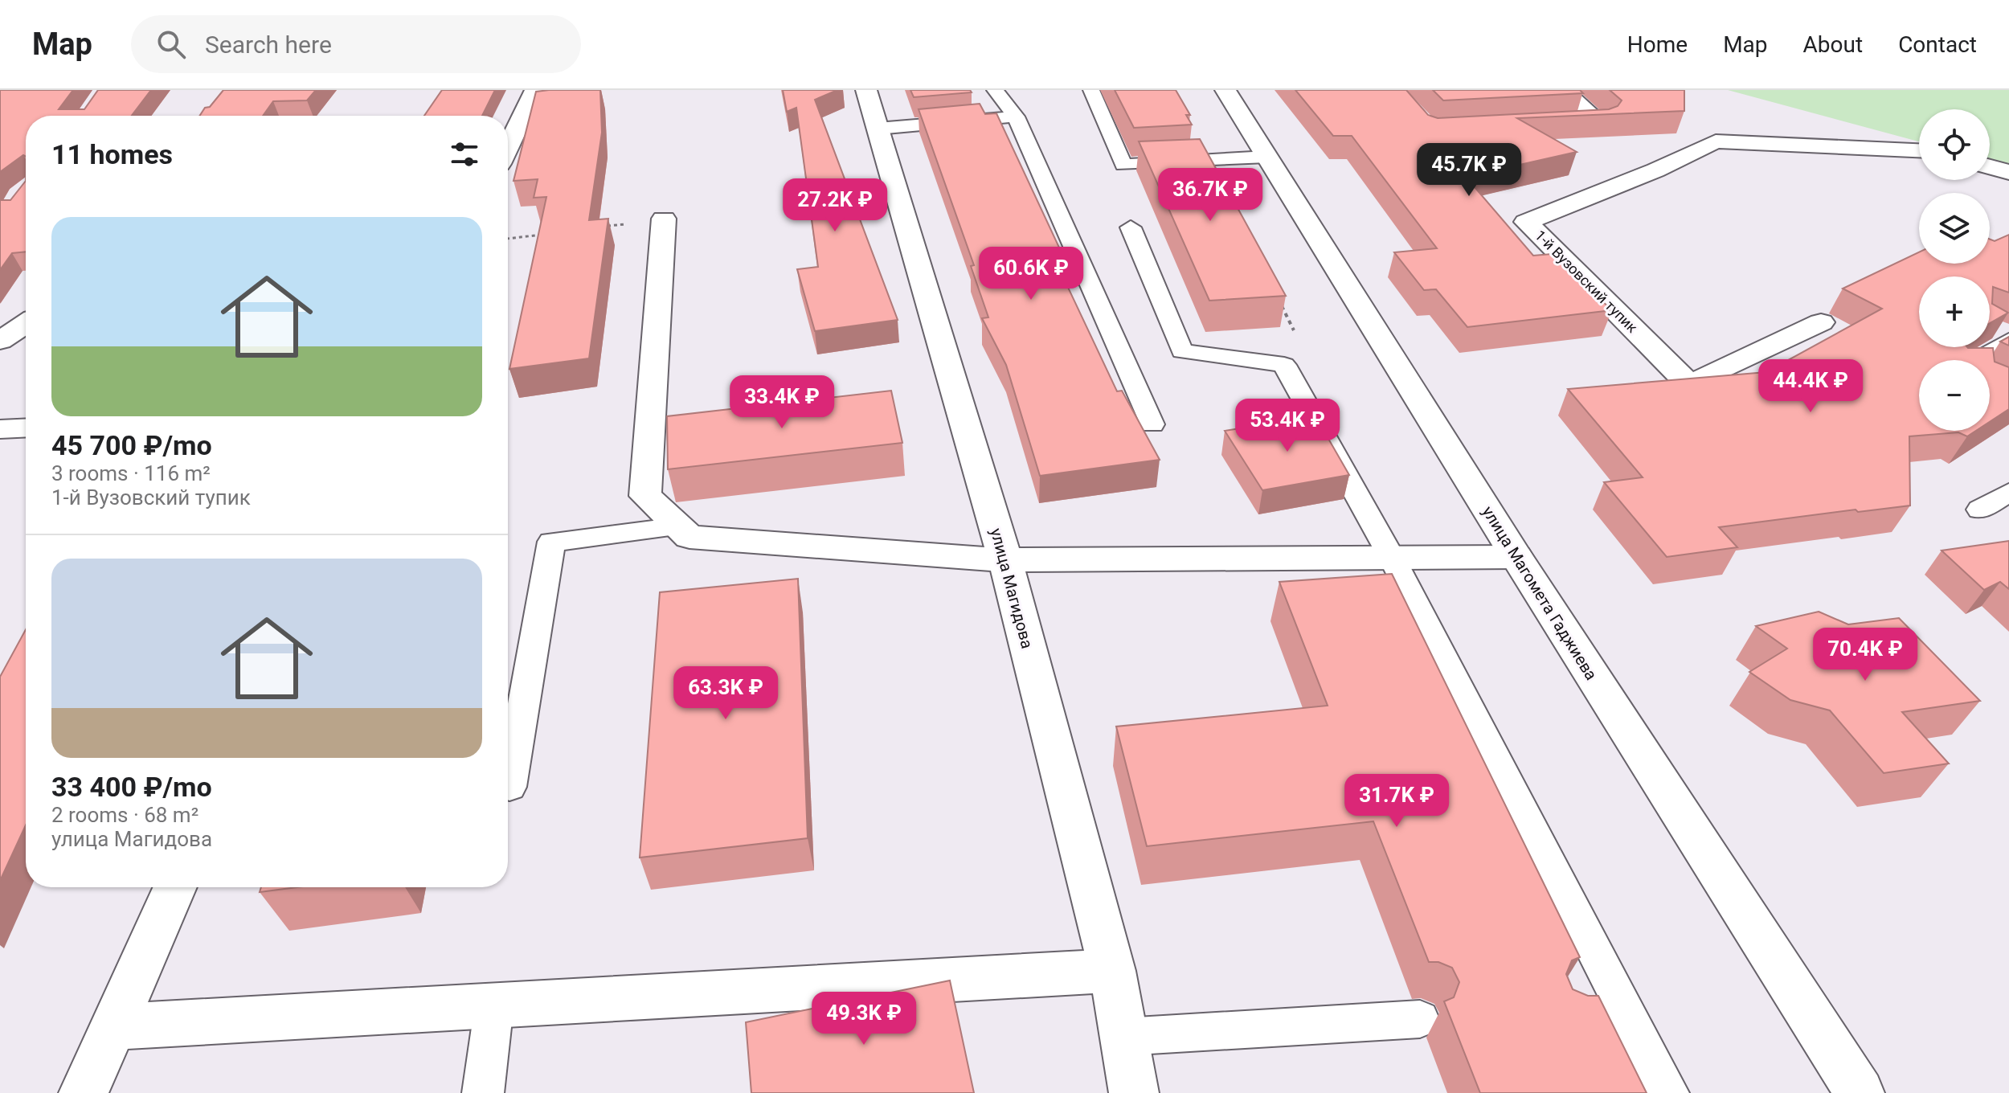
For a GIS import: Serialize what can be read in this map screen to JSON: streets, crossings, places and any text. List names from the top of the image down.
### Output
{
  "streets": {
    "street": ["1-й Вузовский тупик", "улица Магидова", "улица Магомета Гаджиева"]
  },
  "page": {
    "header": "Map",
    "search": "Search here",
    "nav": [
      "Home",
      "Map",
      "About",
      "Contact"
    ],
    "map_buttons": ["+", "−"],
    "heading": "11 homes",
    "price": [
      "45.7K ₽",
      "36.7K ₽",
      "27.2K ₽",
      "60.6K ₽",
      "44.4K ₽",
      "33.4K ₽",
      "53.4K ₽",
      "70.4K ₽",
      "63.3K ₽",
      "31.7K ₽",
      "49.3K ₽"
    ],
    "list": [
      {
        "name": "45 700 ₽/mo",
        "note": "3 rooms · 116 m² · 1-й Вузовский тупик"
      },
      {
        "name": "33 400 ₽/mo",
        "note": "2 rooms · 68 m² · улица Магидова"
      }
    ]
  }
}
